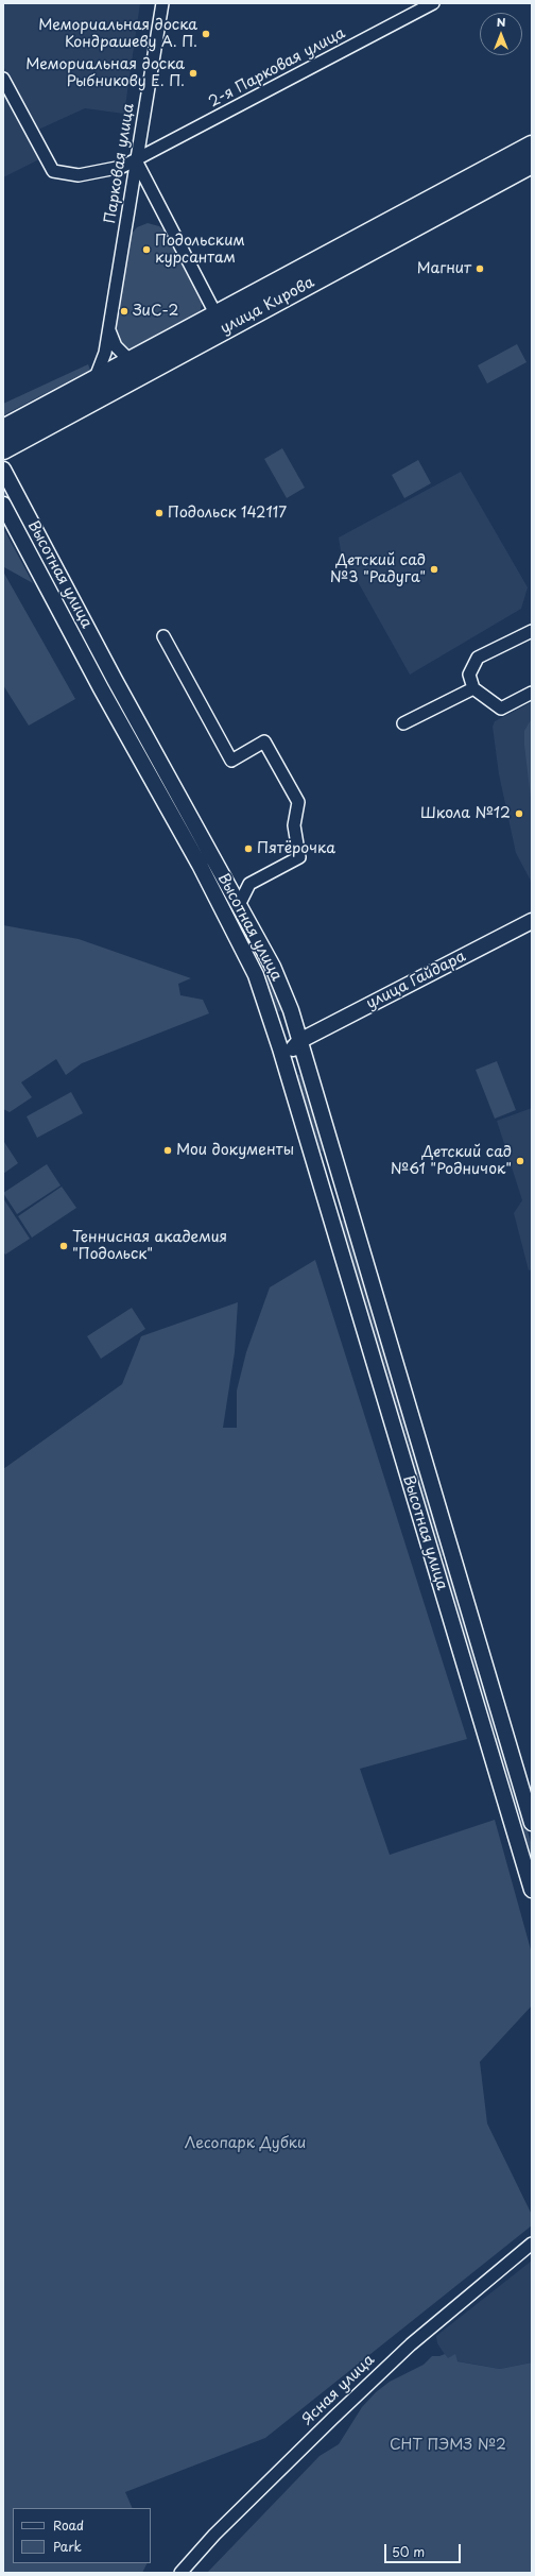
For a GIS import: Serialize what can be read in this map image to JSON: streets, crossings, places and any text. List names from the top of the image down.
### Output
{
  "streets": {
    "main road": ["улица Кирова"],
    "street": [
      "2-я Парковая улица",
      "Парковая улица",
      "Высотная улица",
      "улица Гайдара",
      "Ясная улица"
    ]
  },
  "crossings": [
    ["2-я Парковая улица", "Парковая улица"],
    ["Парковая улица", "улица Кирова"],
    ["Высотная улица", "улица Гайдара"]
  ],
  "parks": ["Лесопарк Дубки", "СНТ ПЭМЗ №2"],
  "places": [
    "Мемориальная доска Кондрашеву А. П.",
    "Мемориальная доска Рыбникову Е. П.",
    "Подольским курсантам",
    "Магнит",
    "ЗиС-2",
    "Подольск 142117",
    "Детский сад №3 \"Радуга\"",
    "Школа №12",
    "Пятёрочка",
    "Мои документы",
    "Детский сад №61 \"Родничок\"",
    "Теннисная академия \"Подольск\""
  ],
  "legend": ["Road", "Park"],
  "scale_bar": "50 m",
  "north": "top"
}
